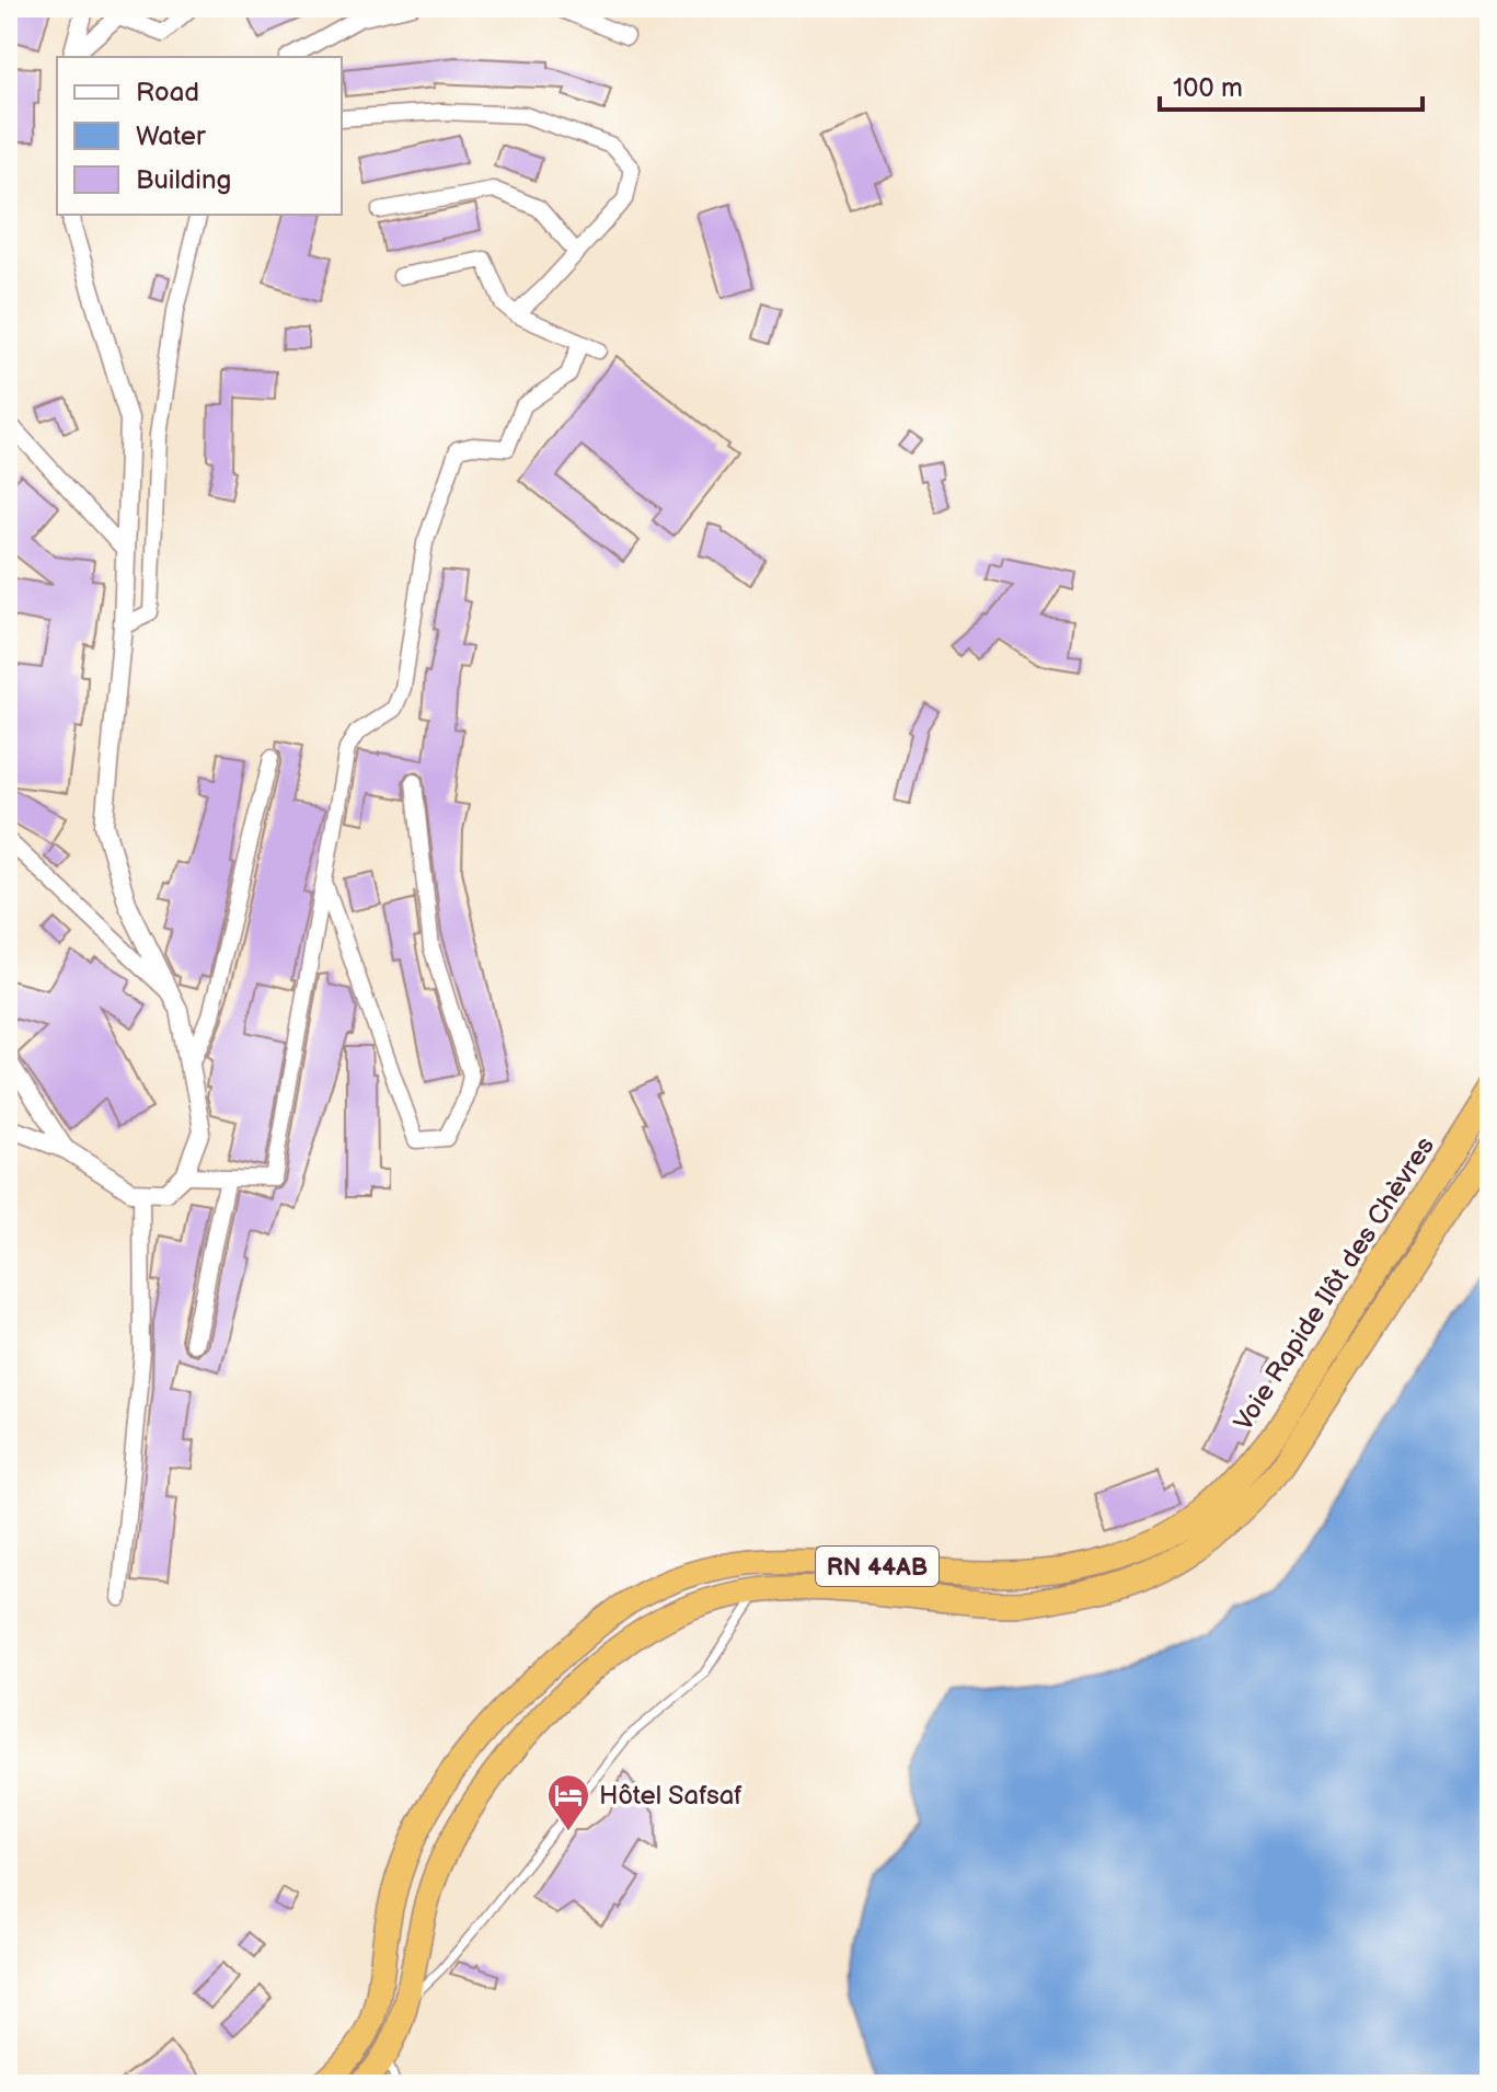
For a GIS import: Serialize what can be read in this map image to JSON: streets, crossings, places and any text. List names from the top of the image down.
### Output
{
  "streets": {
    "highway": ["Voie Rapide Ilôt des Chèvres", "RN 44AB"]
  },
  "places": {
    "hotel": ["Hôtel Safsaf"]
  },
  "legend": ["Road", "Water", "Building"],
  "scale_bar": "100 m"
}
